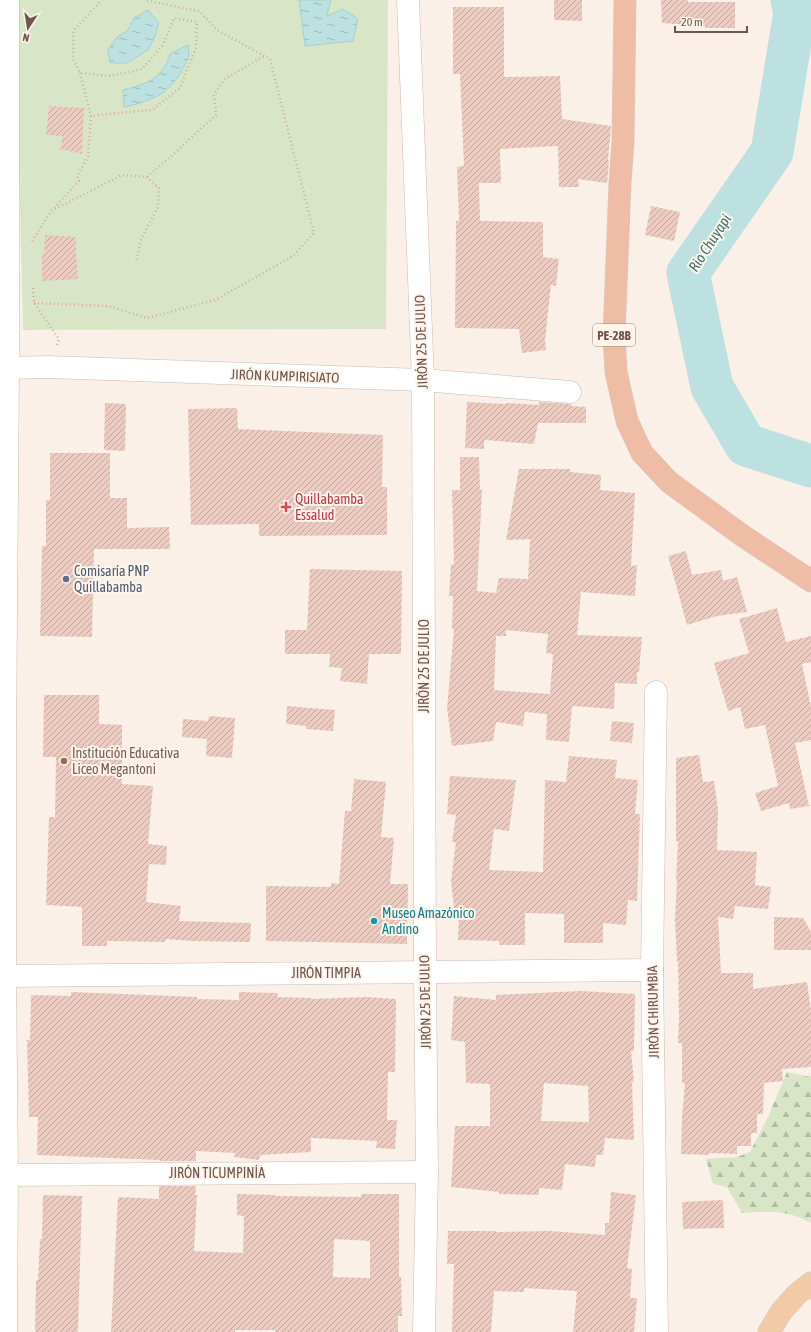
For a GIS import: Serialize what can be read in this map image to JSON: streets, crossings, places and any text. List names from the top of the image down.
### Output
{
  "streets": {
    "highway": ["PE-28B"],
    "street": [
      "JIRÓN 25 DE JULIO",
      "JIRÓN KUMPIRISIATO",
      "JIRÓN TIMPIA",
      "JIRÓN CHIRUMBIA",
      "JIRÓN TICUMPINÍA"
    ]
  },
  "crossings": [
    ["JIRÓN 25 DE JULIO", "JIRÓN KUMPIRISIATO"],
    ["JIRÓN 25 DE JULIO", "JIRÓN TIMPIA"],
    ["JIRÓN 25 DE JULIO", "JIRÓN TICUMPINÍA"],
    ["JIRÓN TIMPIA", "JIRÓN CHIRUMBIA"]
  ],
  "water": ["Rio Chuyapi"],
  "places": {
    "health": ["Quillabamba Essalud"],
    "other": ["Comisaría PNP Quillabamba", "Institución Educativa Liceo Megantoni", "Museo Amazónico Andino"]
  },
  "scale_bar": "20 m",
  "north": "bottom"
}
